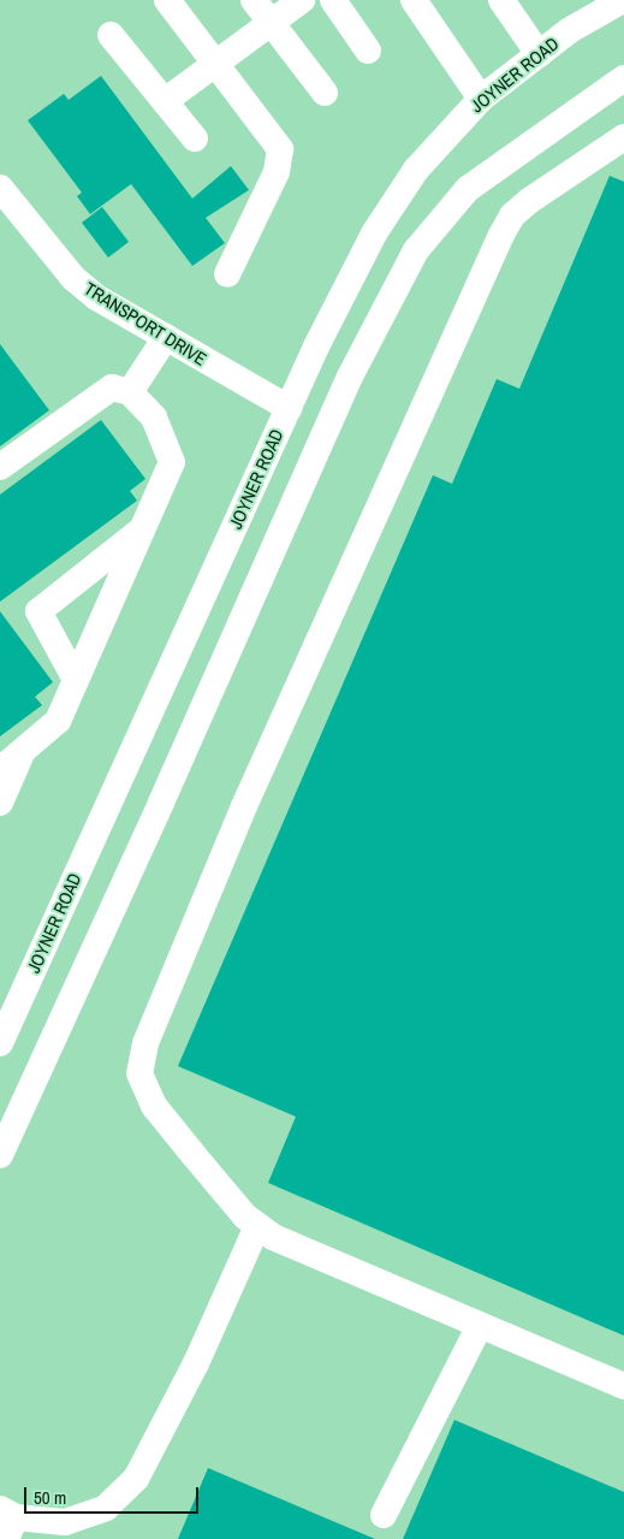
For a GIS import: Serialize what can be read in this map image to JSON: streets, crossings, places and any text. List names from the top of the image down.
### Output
{
  "streets": {
    "street": ["JOYNER ROAD", "TRANSPORT DRIVE"]
  },
  "crossings": [
    ["JOYNER ROAD", "TRANSPORT DRIVE"]
  ],
  "scale_bar": "50 m"
}
